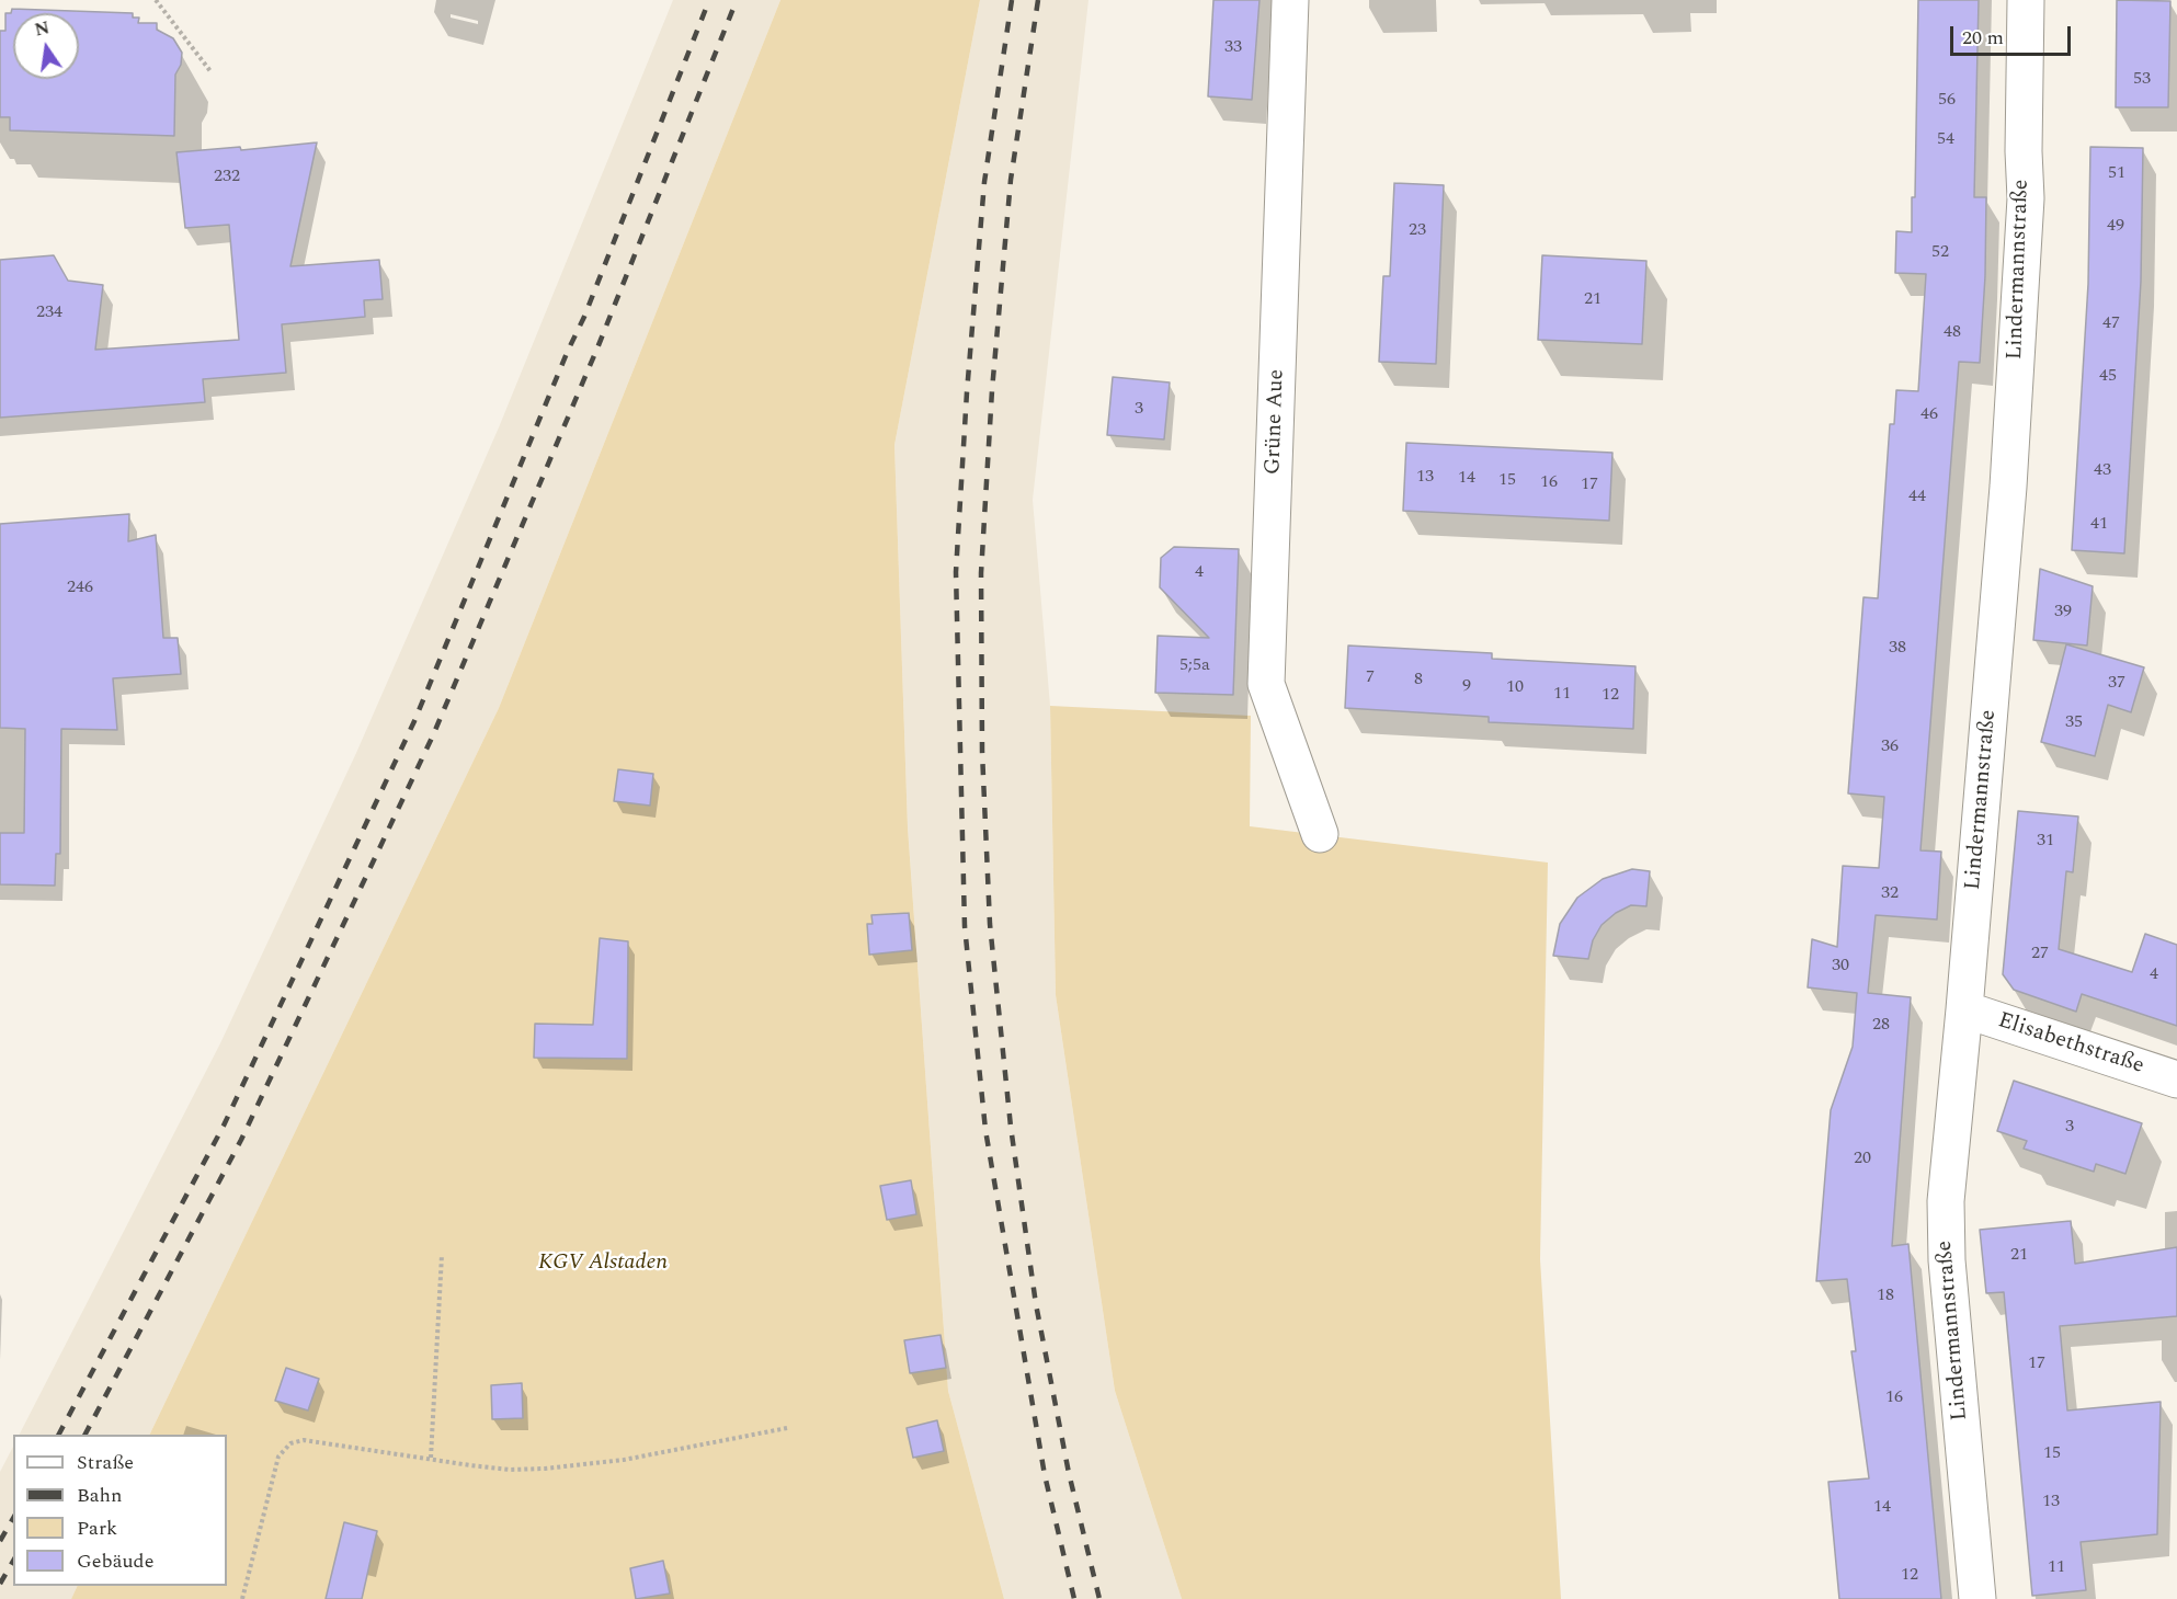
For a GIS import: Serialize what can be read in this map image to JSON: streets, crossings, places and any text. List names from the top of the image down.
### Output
{
  "streets": {
    "street": ["Lindermannstraße", "Grüne Aue", "Elisabethstraße"]
  },
  "crossings": [
    ["Lindermannstraße", "Elisabethstraße"]
  ],
  "parks": ["KGV Alstaden"],
  "house_numbers": [
    "33",
    "53",
    "56",
    "54",
    "51",
    "232",
    "49",
    "23",
    "52",
    "21",
    "234",
    "47",
    "48",
    "45",
    "3",
    "46",
    "43",
    "13",
    "14",
    "15",
    "16",
    "17",
    "44",
    "41",
    "4",
    "246",
    "39",
    "38",
    "5;5a",
    "7",
    "8",
    "37",
    "9",
    "10",
    "11",
    "12",
    "35",
    "36",
    "31",
    "32",
    "27",
    "30",
    "4",
    "28",
    "3",
    "20",
    "21",
    "18",
    "17",
    "16",
    "15",
    "13",
    "14",
    "11",
    "12"
  ],
  "legend": [
    "Straße",
    "Bahn",
    "Park",
    "Gebäude"
  ],
  "scale_bar": "20 m",
  "north": "top"
}
